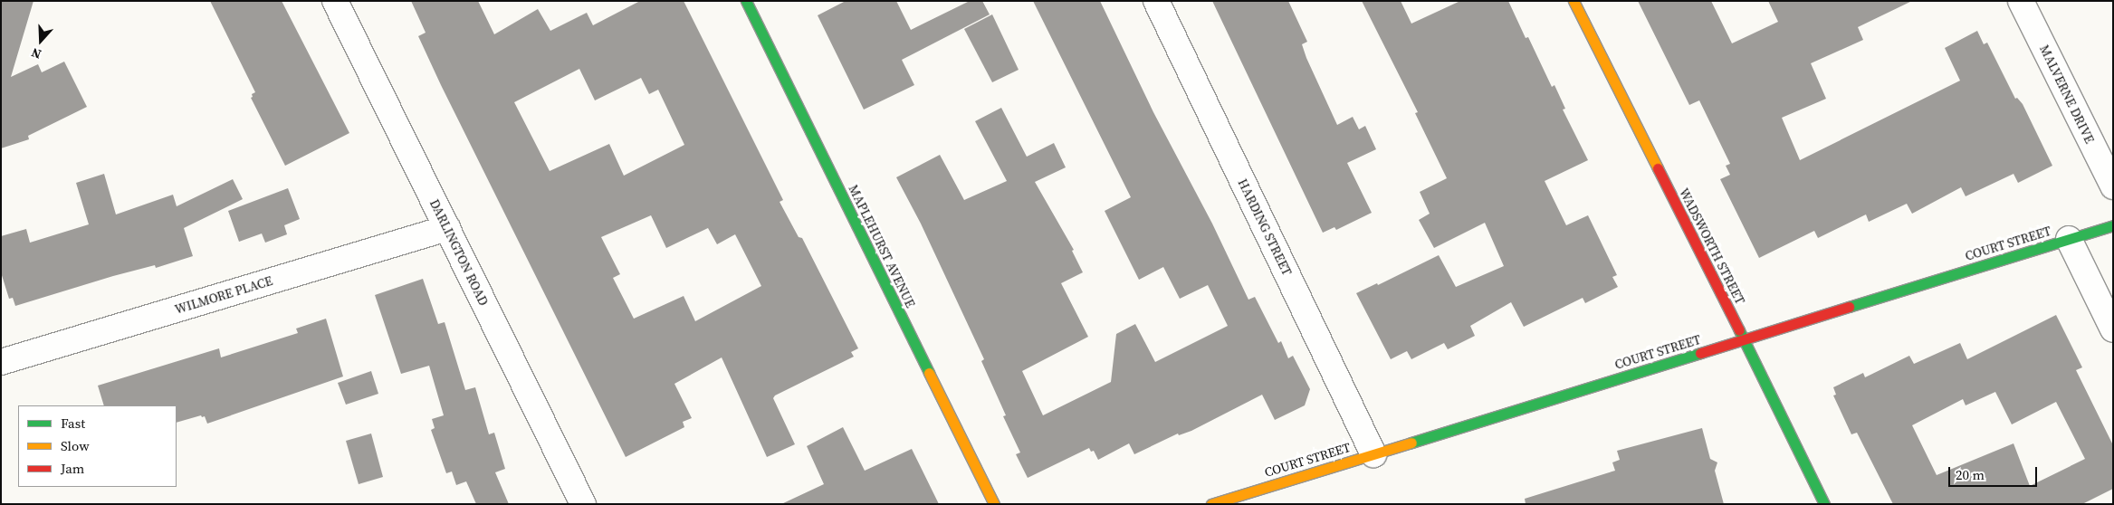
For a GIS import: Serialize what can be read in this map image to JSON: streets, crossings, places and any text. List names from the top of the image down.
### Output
{
  "streets": {
    "street": [
      "MALVERNE DRIVE",
      "HARDING STREET",
      "COURT STREET",
      "MAPLEHURST AVENUE",
      "WADSWORTH STREET",
      "DARLINGTON ROAD",
      "WILMORE PLACE"
    ]
  },
  "crossings": [
    ["HARDING STREET", "COURT STREET"],
    ["COURT STREET", "WADSWORTH STREET"],
    ["DARLINGTON ROAD", "WILMORE PLACE"]
  ],
  "legend": ["Fast", "Slow", "Jam"],
  "scale_bar": "20 m",
  "north": "bottom"
}
